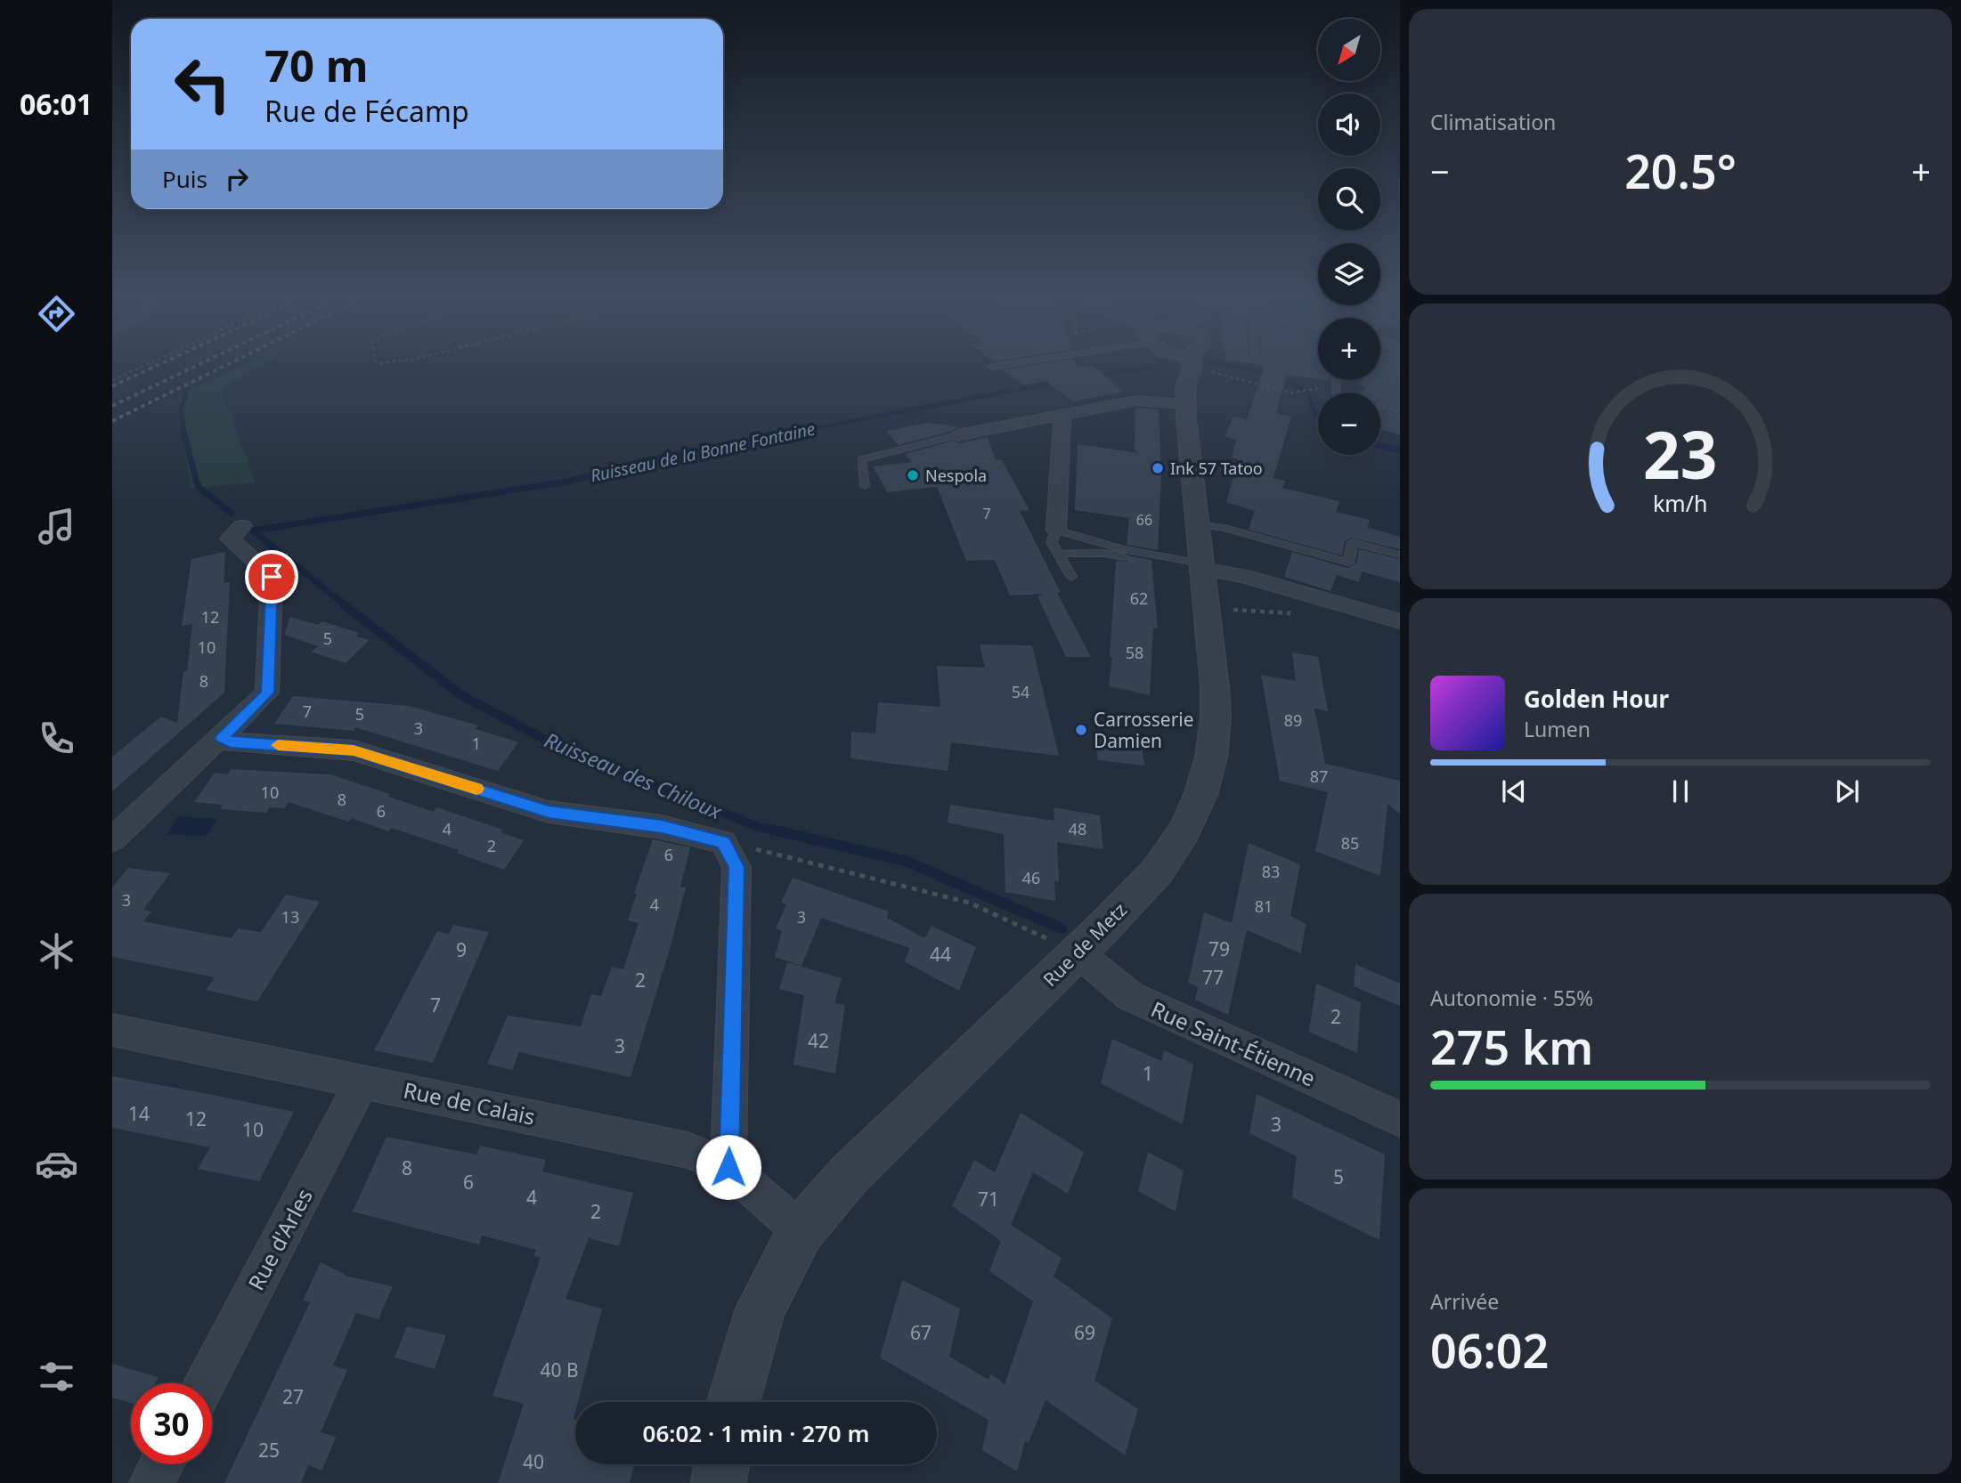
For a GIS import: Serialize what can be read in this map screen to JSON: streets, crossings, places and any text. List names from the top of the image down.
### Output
{
  "streets": {
    "street": [
      "Rue de Metz",
      "Rue Saint-Étienne",
      "Rue de Calais",
      "Rue d'Arles"
    ]
  },
  "crossings": [
    ["Rue de Metz", "Rue Saint-Étienne"],
    ["Rue de Metz", "Rue de Calais"],
    ["Rue de Calais", "Rue d'Arles"]
  ],
  "water": ["Ruisseau de la Bonne Fontaine", "Ruisseau des Chiloux"],
  "places": ["Ink 57 Tatoo", "Nespola", "Carrosserie Damien"],
  "house_numbers": [
    "7",
    "66",
    "62",
    "12",
    "5",
    "10",
    "58",
    "8",
    "54",
    "7",
    "5",
    "89",
    "3",
    "1",
    "87",
    "10",
    "8",
    "6",
    "4",
    "48",
    "85",
    "2",
    "6",
    "83",
    "46",
    "3",
    "4",
    "81",
    "13",
    "3",
    "79",
    "9",
    "44",
    "77",
    "2",
    "7",
    "2",
    "42",
    "3",
    "1",
    "14",
    "12",
    "3",
    "10",
    "8",
    "5",
    "6",
    "4",
    "71",
    "2",
    "67",
    "69",
    "40 B",
    "27",
    "25",
    "40"
  ],
  "north": "bottom left",
  "page": {
    "tabs": "06:01",
    "tile": [
      "Climatisation",
      ["Autonomie · 55%", "275 km"],
      ["Arrivée", "06:02"]
    ],
    "map_buttons": ["+", "−"],
    "turn": ["70 m", "Rue de Fécamp"],
    "heat": ["−", "20.5°", "+"],
    "then": "Puis",
    "song": ["Golden Hour", "Lumen"],
    "limit": "30",
    "trip": "06:02 · 1 min · 270 m",
    "gauge": ["23", "km/h"]
  }
}
